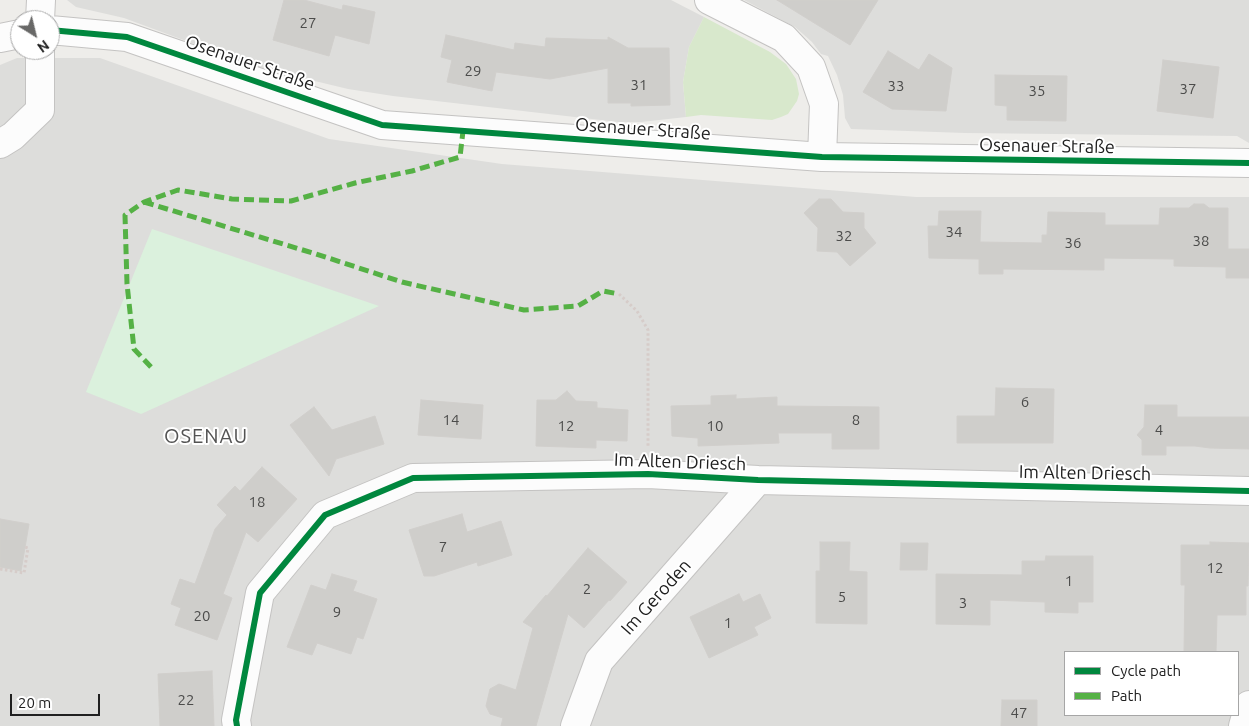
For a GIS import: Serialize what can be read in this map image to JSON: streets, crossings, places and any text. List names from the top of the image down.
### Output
{
  "streets": {
    "street": ["Osenauer Straße", "Im Alten Driesch", "Im Geroden"]
  },
  "crossings": [
    ["Im Alten Driesch", "Im Geroden"]
  ],
  "districts": ["OSENAU"],
  "house_numbers": [
    "27",
    "29",
    "31",
    "33",
    "37",
    "35",
    "34",
    "32",
    "38",
    "36",
    "6",
    "14",
    "8",
    "12",
    "10",
    "4",
    "18",
    "7",
    "12",
    "1",
    "2",
    "5",
    "3",
    "9",
    "20",
    "1",
    "22",
    "47"
  ],
  "legend": ["Cycle path", "Path"],
  "scale_bar": "20 m",
  "north": "bottom right"
}
